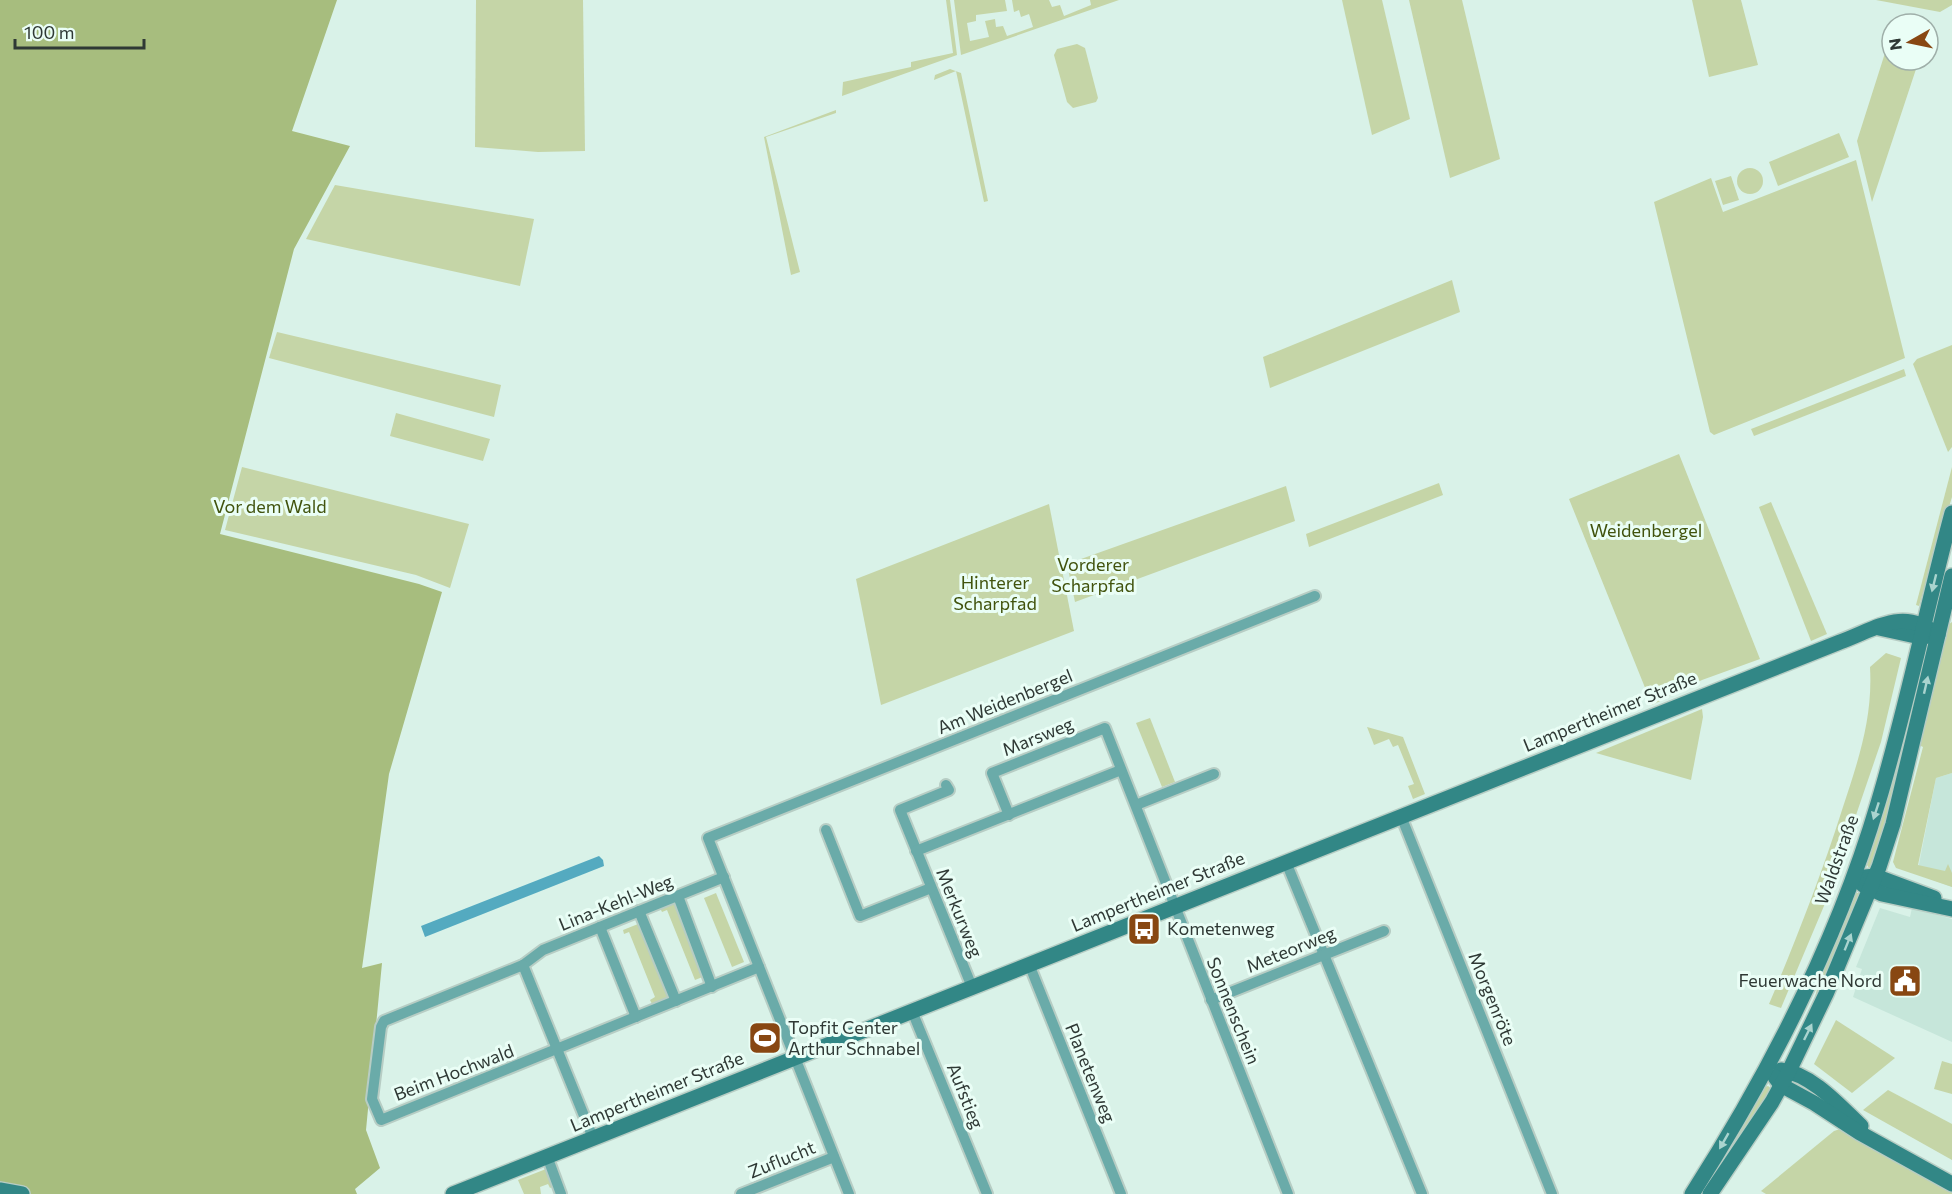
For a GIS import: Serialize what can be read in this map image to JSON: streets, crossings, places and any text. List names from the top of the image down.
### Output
{
  "streets": {
    "street": [
      "Am Weidenbergel",
      "Lampertheimer Straße",
      "Marsweg",
      "Waldstraße",
      "Lina-Kehl-Weg",
      "Merkurweg",
      "Meteorweg",
      "Morgenröte",
      "Sonnenschein",
      "Beim Hochwald",
      "Planetenweg",
      "Aufstieg",
      "Zuflucht"
    ]
  },
  "crossings": [
    ["Am Weidenbergel", "Lina-Kehl-Weg"],
    ["Lampertheimer Straße", "Waldstraße"],
    ["Lampertheimer Straße", "Merkurweg"],
    ["Lampertheimer Straße", "Morgenröte"],
    ["Lampertheimer Straße", "Sonnenschein"],
    ["Lampertheimer Straße", "Planetenweg"],
    ["Lampertheimer Straße", "Aufstieg"],
    ["Marsweg", "Merkurweg"],
    ["Marsweg", "Sonnenschein"],
    ["Lina-Kehl-Weg", "Beim Hochwald"],
    ["Meteorweg", "Sonnenschein"]
  ],
  "parks": [
    "Vor dem Wald",
    "Weidenbergel",
    "Vorderer Scharpfad",
    "Hinterer Scharpfad"
  ],
  "places": {
    "bus stop": ["Kometenweg"],
    "public building": ["Feuerwache Nord"],
    "sports": ["Topfit Center Arthur Schnabel"]
  },
  "scale_bar": "100 m",
  "north": "left"
}
